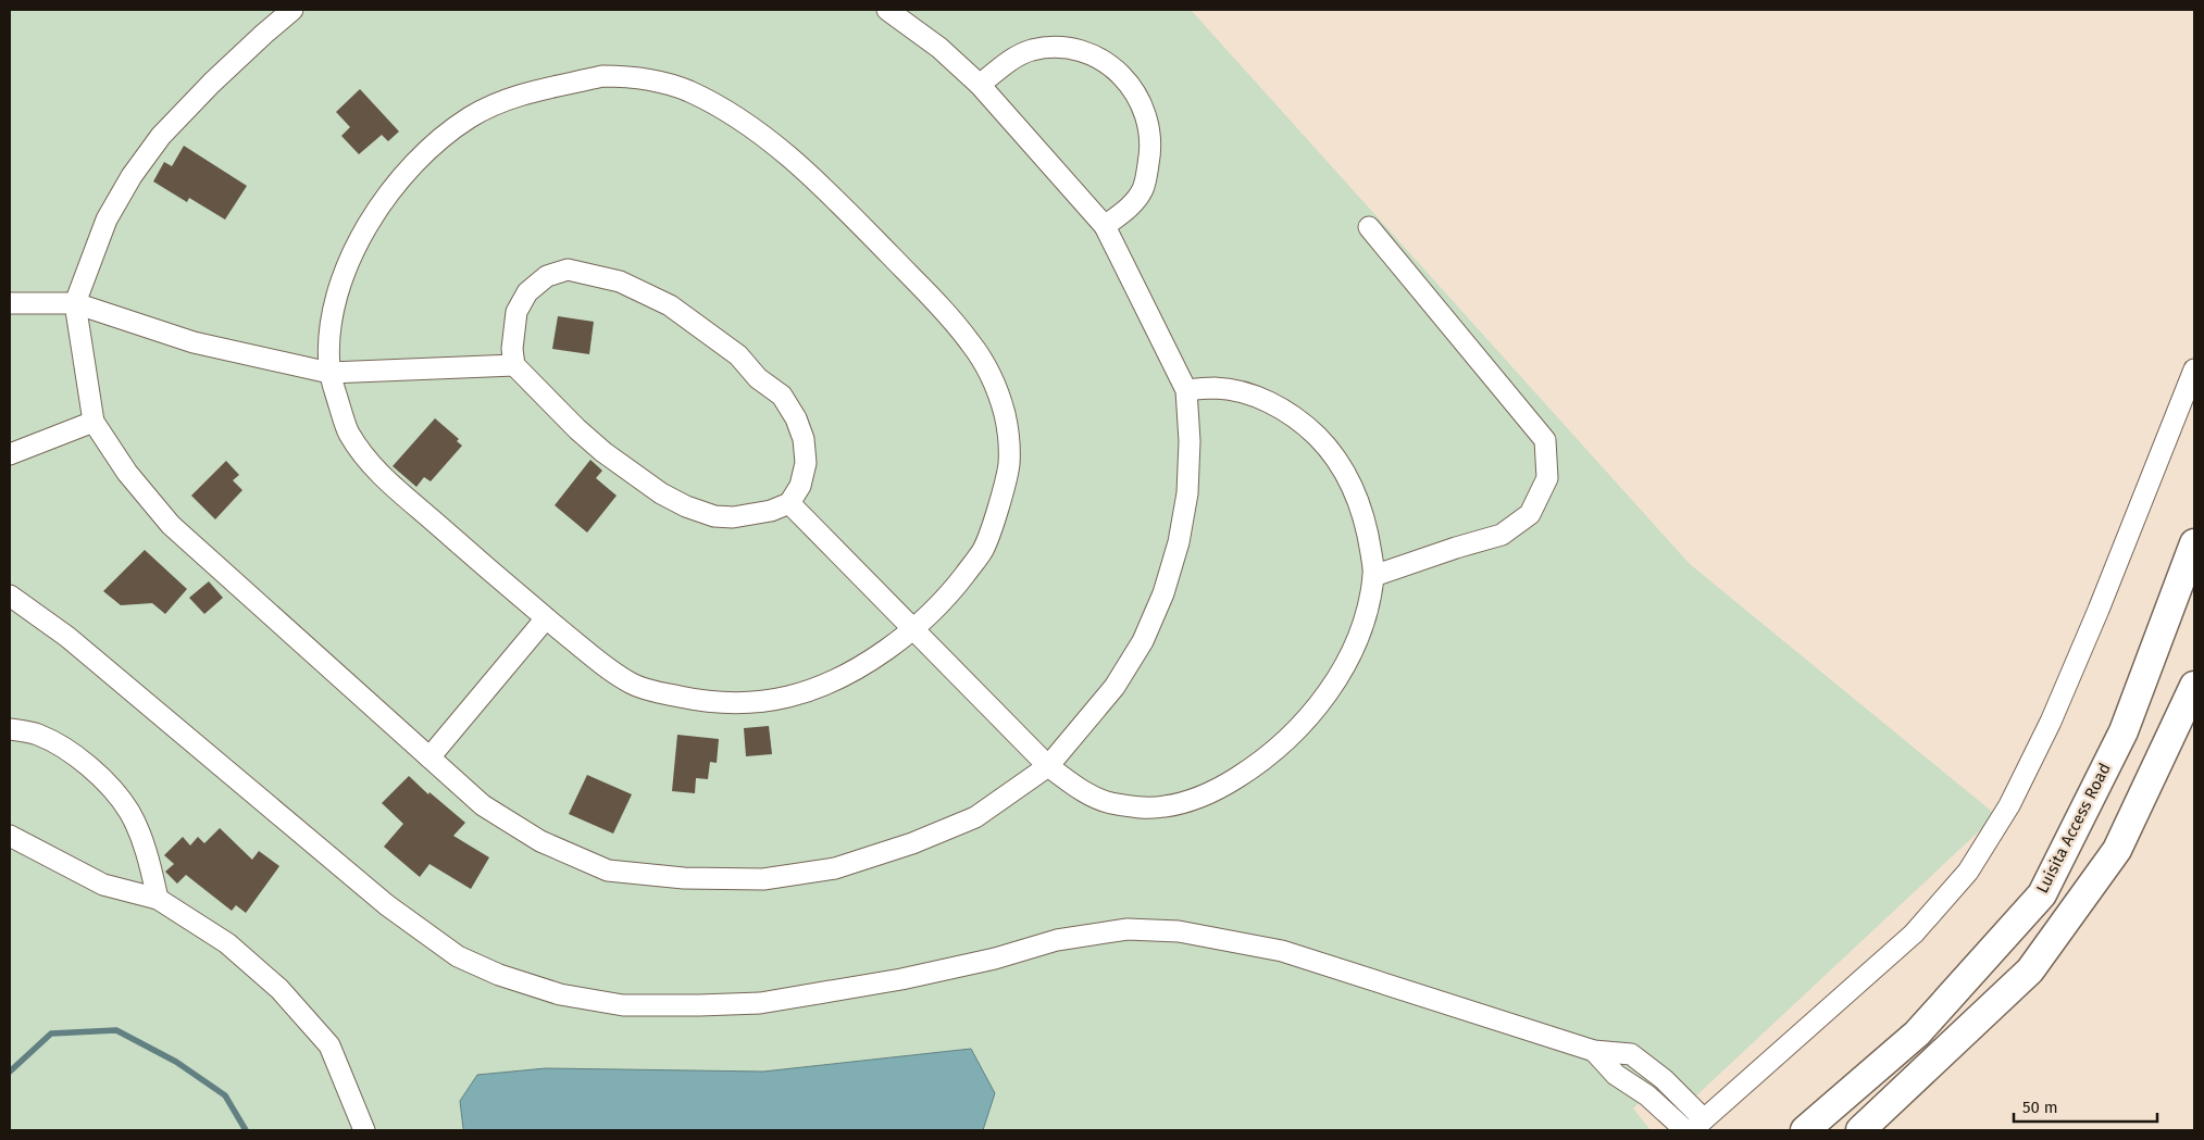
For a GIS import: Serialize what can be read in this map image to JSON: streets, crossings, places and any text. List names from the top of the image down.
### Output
{
  "streets": {
    "main road": ["Luisita Access Road"]
  },
  "scale_bar": "50 m"
}
